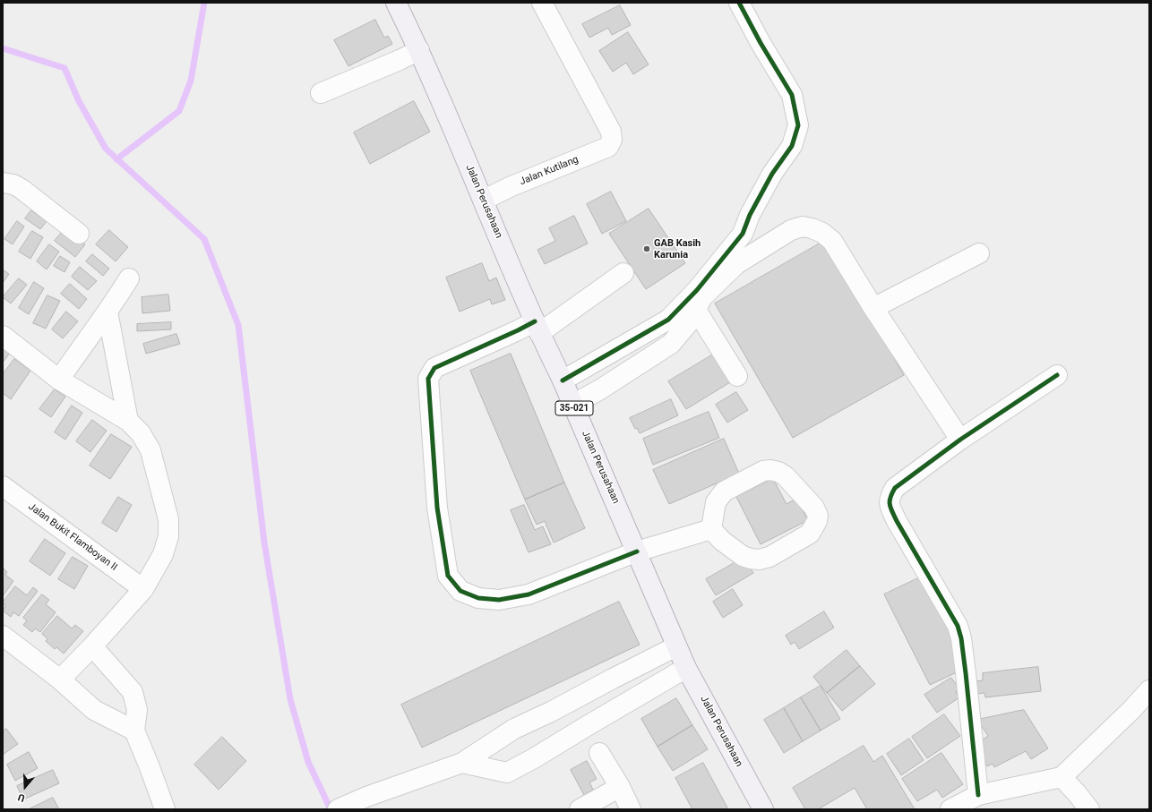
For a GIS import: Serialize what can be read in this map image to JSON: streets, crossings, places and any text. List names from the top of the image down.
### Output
{
  "streets": {
    "main road": ["Jalan Perusahaan", "35-021"],
    "street": ["Jalan Kutilang", "Jalan Bukit Flamboyan II"]
  },
  "crossings": [
    ["Jalan Kutilang", "Jalan Perusahaan"]
  ],
  "places": ["GAB Kasih Karunia"],
  "north": "bottom"
}
